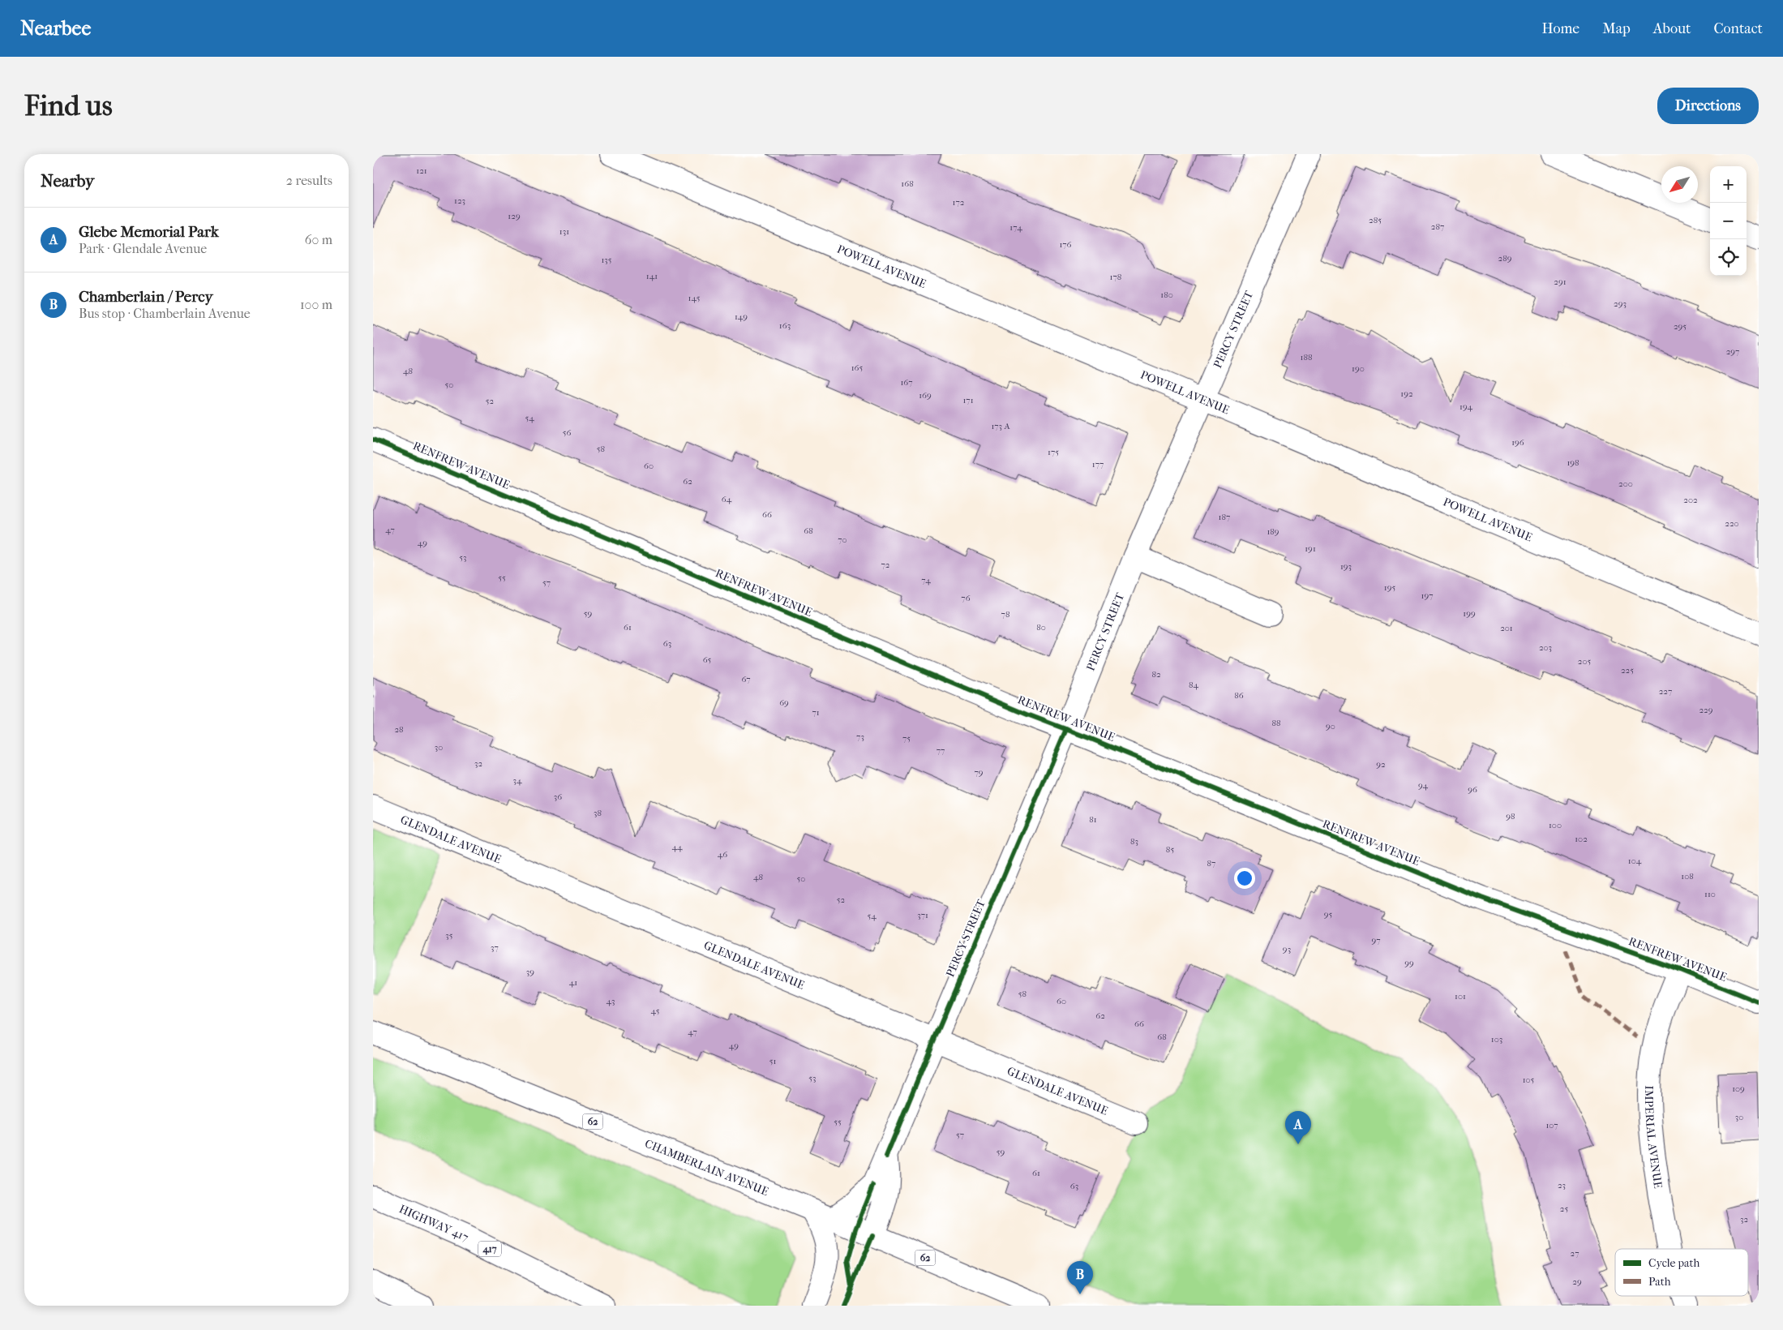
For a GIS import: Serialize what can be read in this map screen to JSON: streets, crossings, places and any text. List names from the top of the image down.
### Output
{
  "streets": {
    "main road": [
      "POWELL AVENUE",
      "PERCY STREET",
      "RENFREW AVENUE",
      "GLENDALE AVENUE",
      "62",
      "IMPERIAL AVENUE",
      "CHAMBERLAIN AVENUE",
      "HIGHWAY 417",
      "417"
    ]
  },
  "crossings": [
    ["POWELL AVENUE", "PERCY STREET"],
    ["PERCY STREET", "RENFREW AVENUE"],
    ["PERCY STREET", "GLENDALE AVENUE"],
    ["PERCY STREET", "CHAMBERLAIN AVENUE"],
    ["RENFREW AVENUE", "IMPERIAL AVENUE"]
  ],
  "house_numbers": [
    "121",
    "168",
    "123",
    "172",
    "129",
    "285",
    "287",
    "174",
    "131",
    "176",
    "289",
    "135",
    "141",
    "178",
    "291",
    "180",
    "145",
    "293",
    "149",
    "163",
    "295",
    "297",
    "188",
    "165",
    "190",
    "48",
    "167",
    "50",
    "192",
    "169",
    "171",
    "52",
    "194",
    "54",
    "173 A",
    "56",
    "196",
    "58",
    "175",
    "198",
    "177",
    "60",
    "62",
    "200",
    "64",
    "202",
    "66",
    "187",
    "220",
    "47",
    "68",
    "189",
    "70",
    "49",
    "191",
    "53",
    "72",
    "193",
    "55",
    "74",
    "57",
    "195",
    "197",
    "76",
    "59",
    "199",
    "78",
    "61",
    "80",
    "201",
    "63",
    "203",
    "65",
    "205",
    "225",
    "82",
    "67",
    "84",
    "227",
    "86",
    "69",
    "229",
    "71",
    "88",
    "90",
    "28",
    "73",
    "75",
    "30",
    "77",
    "32",
    "92",
    "79",
    "34",
    "94",
    "96",
    "36",
    "38",
    "98",
    "81",
    "100",
    "102",
    "83",
    "44",
    "85",
    "46",
    "104",
    "87",
    "108",
    "48",
    "50",
    "110",
    "52",
    "95",
    "371",
    "54",
    "35",
    "97",
    "37",
    "93",
    "99",
    "39",
    "41",
    "58",
    "101",
    "43",
    "60",
    "45",
    "62",
    "66",
    "47",
    "68",
    "103",
    "49",
    "51",
    "53",
    "105",
    "109",
    "30",
    "55",
    "107",
    "57",
    "59",
    "61",
    "23",
    "63",
    "25",
    "32",
    "27",
    "29"
  ],
  "legend": ["Cycle path", "Path"],
  "north": "bottom left",
  "page": {
    "header": "Nearbee",
    "nav": [
      "Home",
      "Map",
      "About",
      "Contact"
    ],
    "buttons": "Directions",
    "title": "Find us",
    "heading": ["Nearby", "2 results"],
    "map_buttons": ["+", "−"],
    "list": [
      {
        "mark": "A",
        "name": "Glebe Memorial Park",
        "note": "Park · Glendale Avenue",
        "value": "60 m"
      },
      {
        "mark": "B",
        "name": "Chamberlain / Percy",
        "note": "Bus stop · Chamberlain Avenue",
        "value": "100 m"
      }
    ],
    "pins": ["A", "B"]
  }
}
